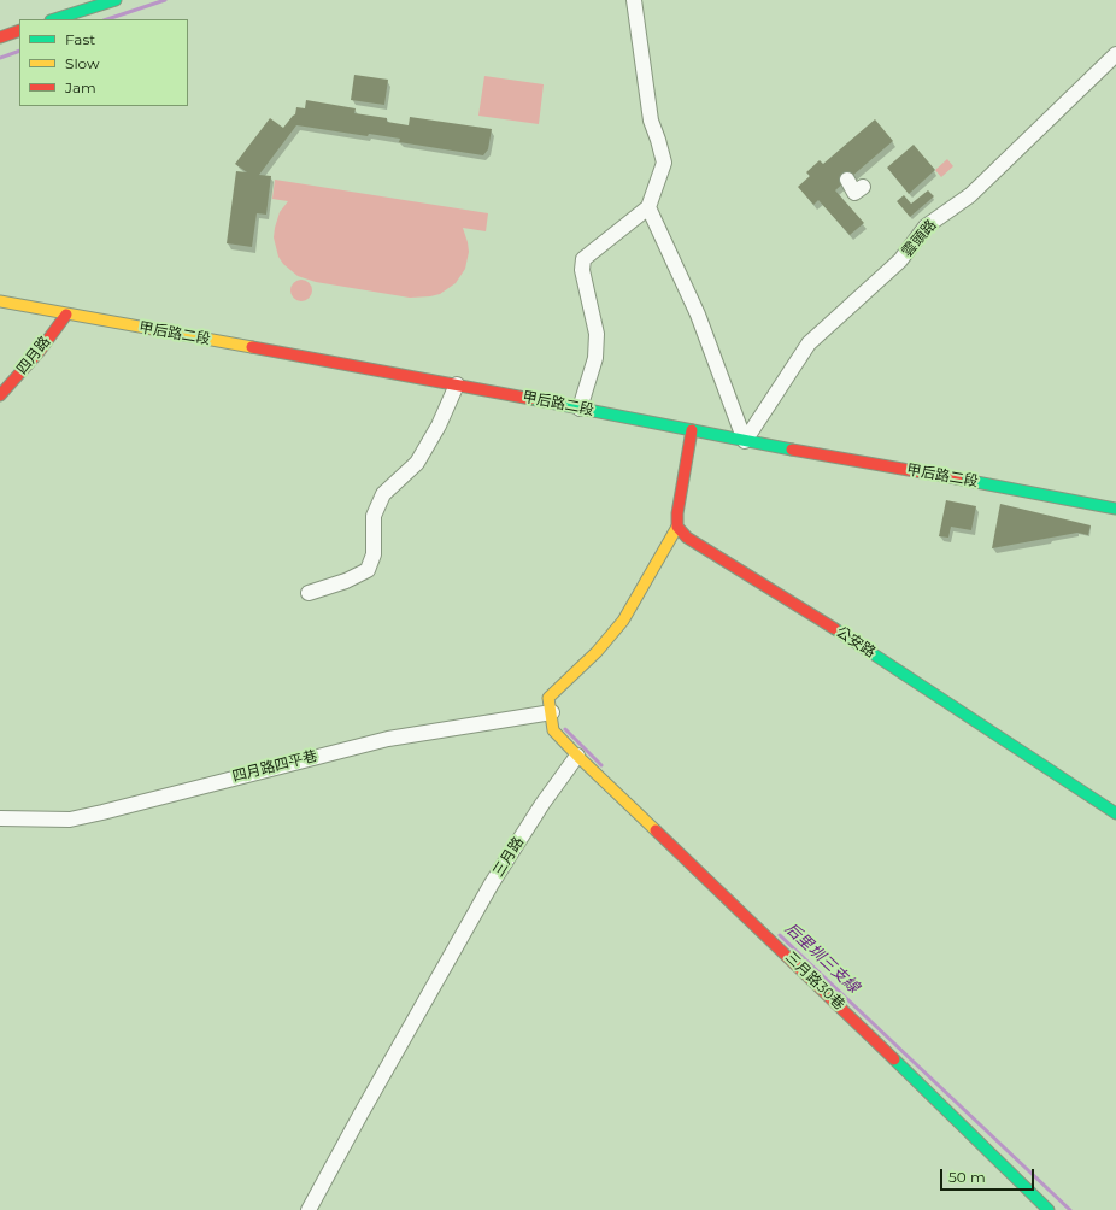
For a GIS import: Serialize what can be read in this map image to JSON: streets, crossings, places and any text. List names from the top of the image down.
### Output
{
  "streets": {
    "main road": [
      "甲后路二段",
      "四月路",
      "公安路",
      "三月路30巷"
    ],
    "street": ["雲頭路", "四月路四平巷", "三月路"]
  },
  "crossings": [
    ["雲頭路", "甲后路二段"],
    ["甲后路二段", "四月路"],
    ["三月路", "三月路30巷"]
  ],
  "water": ["后里圳三支線"],
  "legend": ["Fast", "Slow", "Jam"],
  "scale_bar": "50 m"
}
